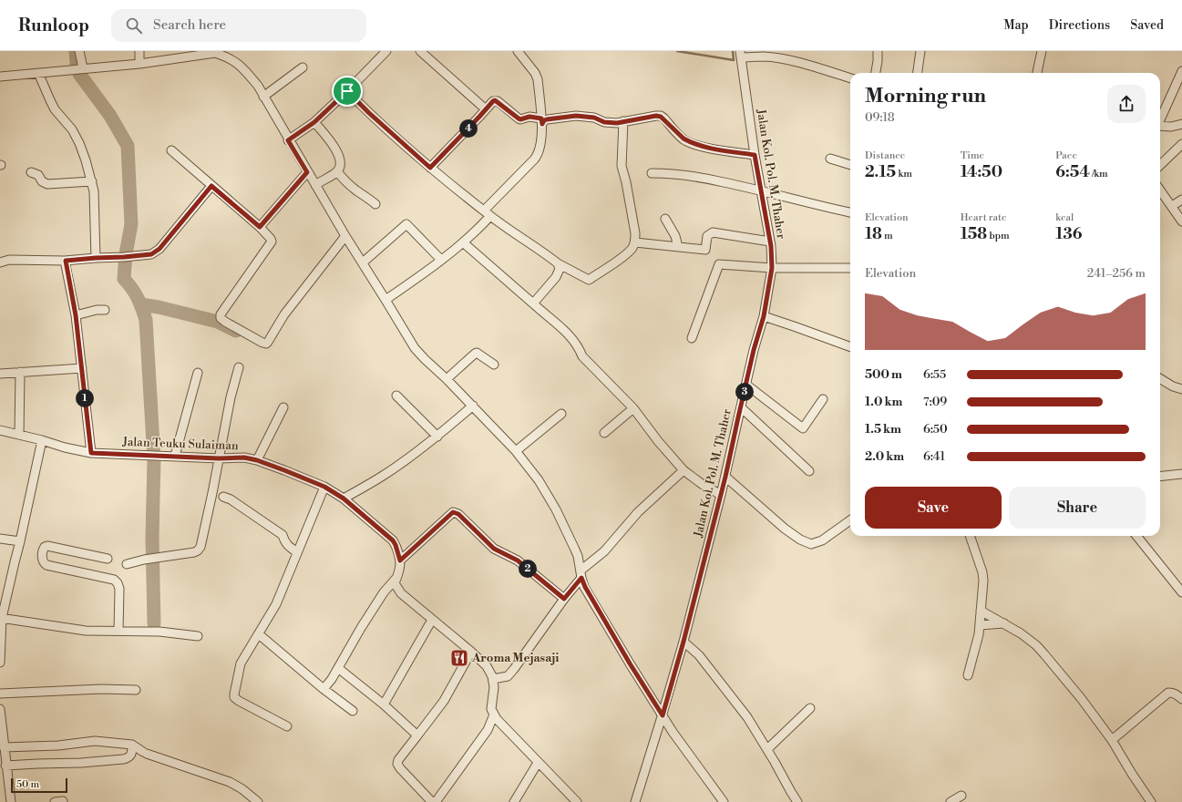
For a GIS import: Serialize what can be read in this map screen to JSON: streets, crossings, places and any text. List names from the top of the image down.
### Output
{
  "streets": {
    "street": ["Jalan Kol. Pol. M. Thaher", "Jalan Teuku Sulaiman"]
  },
  "places": {
    "restaurant": ["Aroma Mejasaji"]
  },
  "scale_bar": "50 m",
  "page": {
    "header": "Runloop",
    "search": "Search here",
    "nav": ["Map", "Directions", "Saved"],
    "heading": ["Morning run", "09:18"],
    "pins": [
      "4",
      "3",
      "1",
      "2"
    ],
    "stats": [
      ["Distance", "2.15 km"],
      ["Time", "14:50"],
      ["Pace", "6:54 /km"],
      ["Elevation", "18 m"],
      ["Heart rate", "158 bpm"],
      ["kcal", "136"]
    ],
    "chart": ["Elevation", "241–256 m"],
    "list": [
      {
        "name": "500 m",
        "note": "6:55"
      },
      {
        "name": "1.0 km",
        "note": "7:09"
      },
      {
        "name": "1.5 km",
        "note": "6:50"
      },
      {
        "name": "2.0 km",
        "note": "6:41"
      }
    ],
    "buttons": ["Save", "Share"],
    "scale": "50 m"
  }
}
